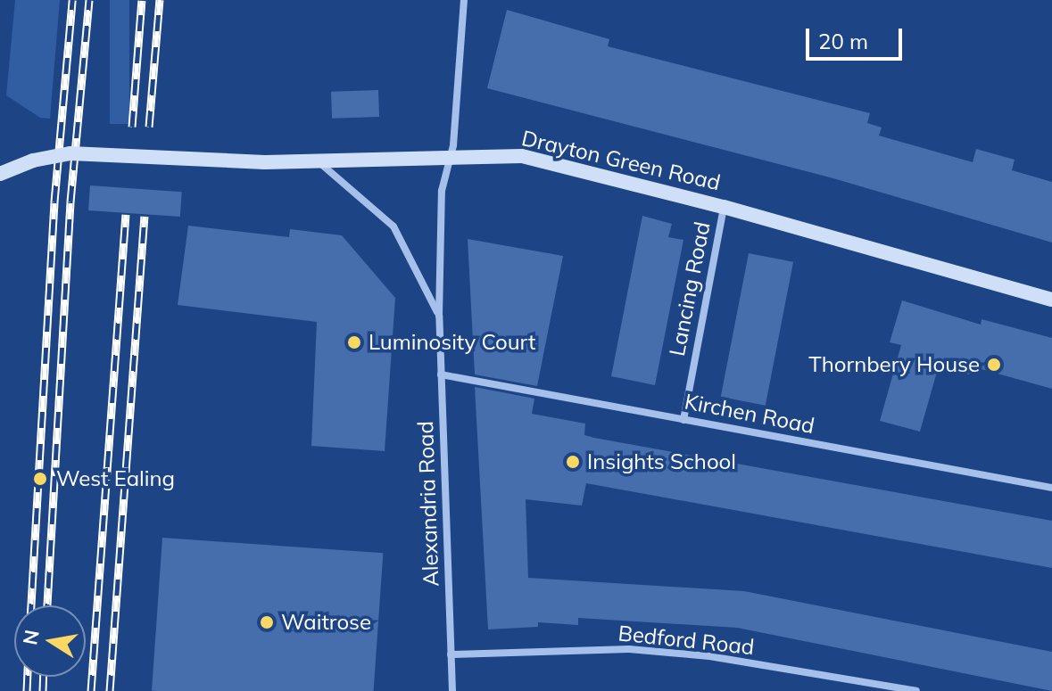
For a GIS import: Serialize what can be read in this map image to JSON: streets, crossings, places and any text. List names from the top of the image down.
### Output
{
  "streets": {
    "main road": ["Drayton Green Road"],
    "street": [
      "Lancing Road",
      "Kirchen Road",
      "Alexandria Road",
      "Bedford Road"
    ]
  },
  "crossings": [
    ["Drayton Green Road", "Lancing Road"],
    ["Drayton Green Road", "Alexandria Road"],
    ["Lancing Road", "Kirchen Road"],
    ["Kirchen Road", "Alexandria Road"],
    ["Alexandria Road", "Bedford Road"]
  ],
  "places": [
    "Luminosity Court",
    "Thornbery House",
    "Insights School",
    "West Ealing",
    "Waitrose"
  ],
  "scale_bar": "20 m",
  "north": "left"
}
